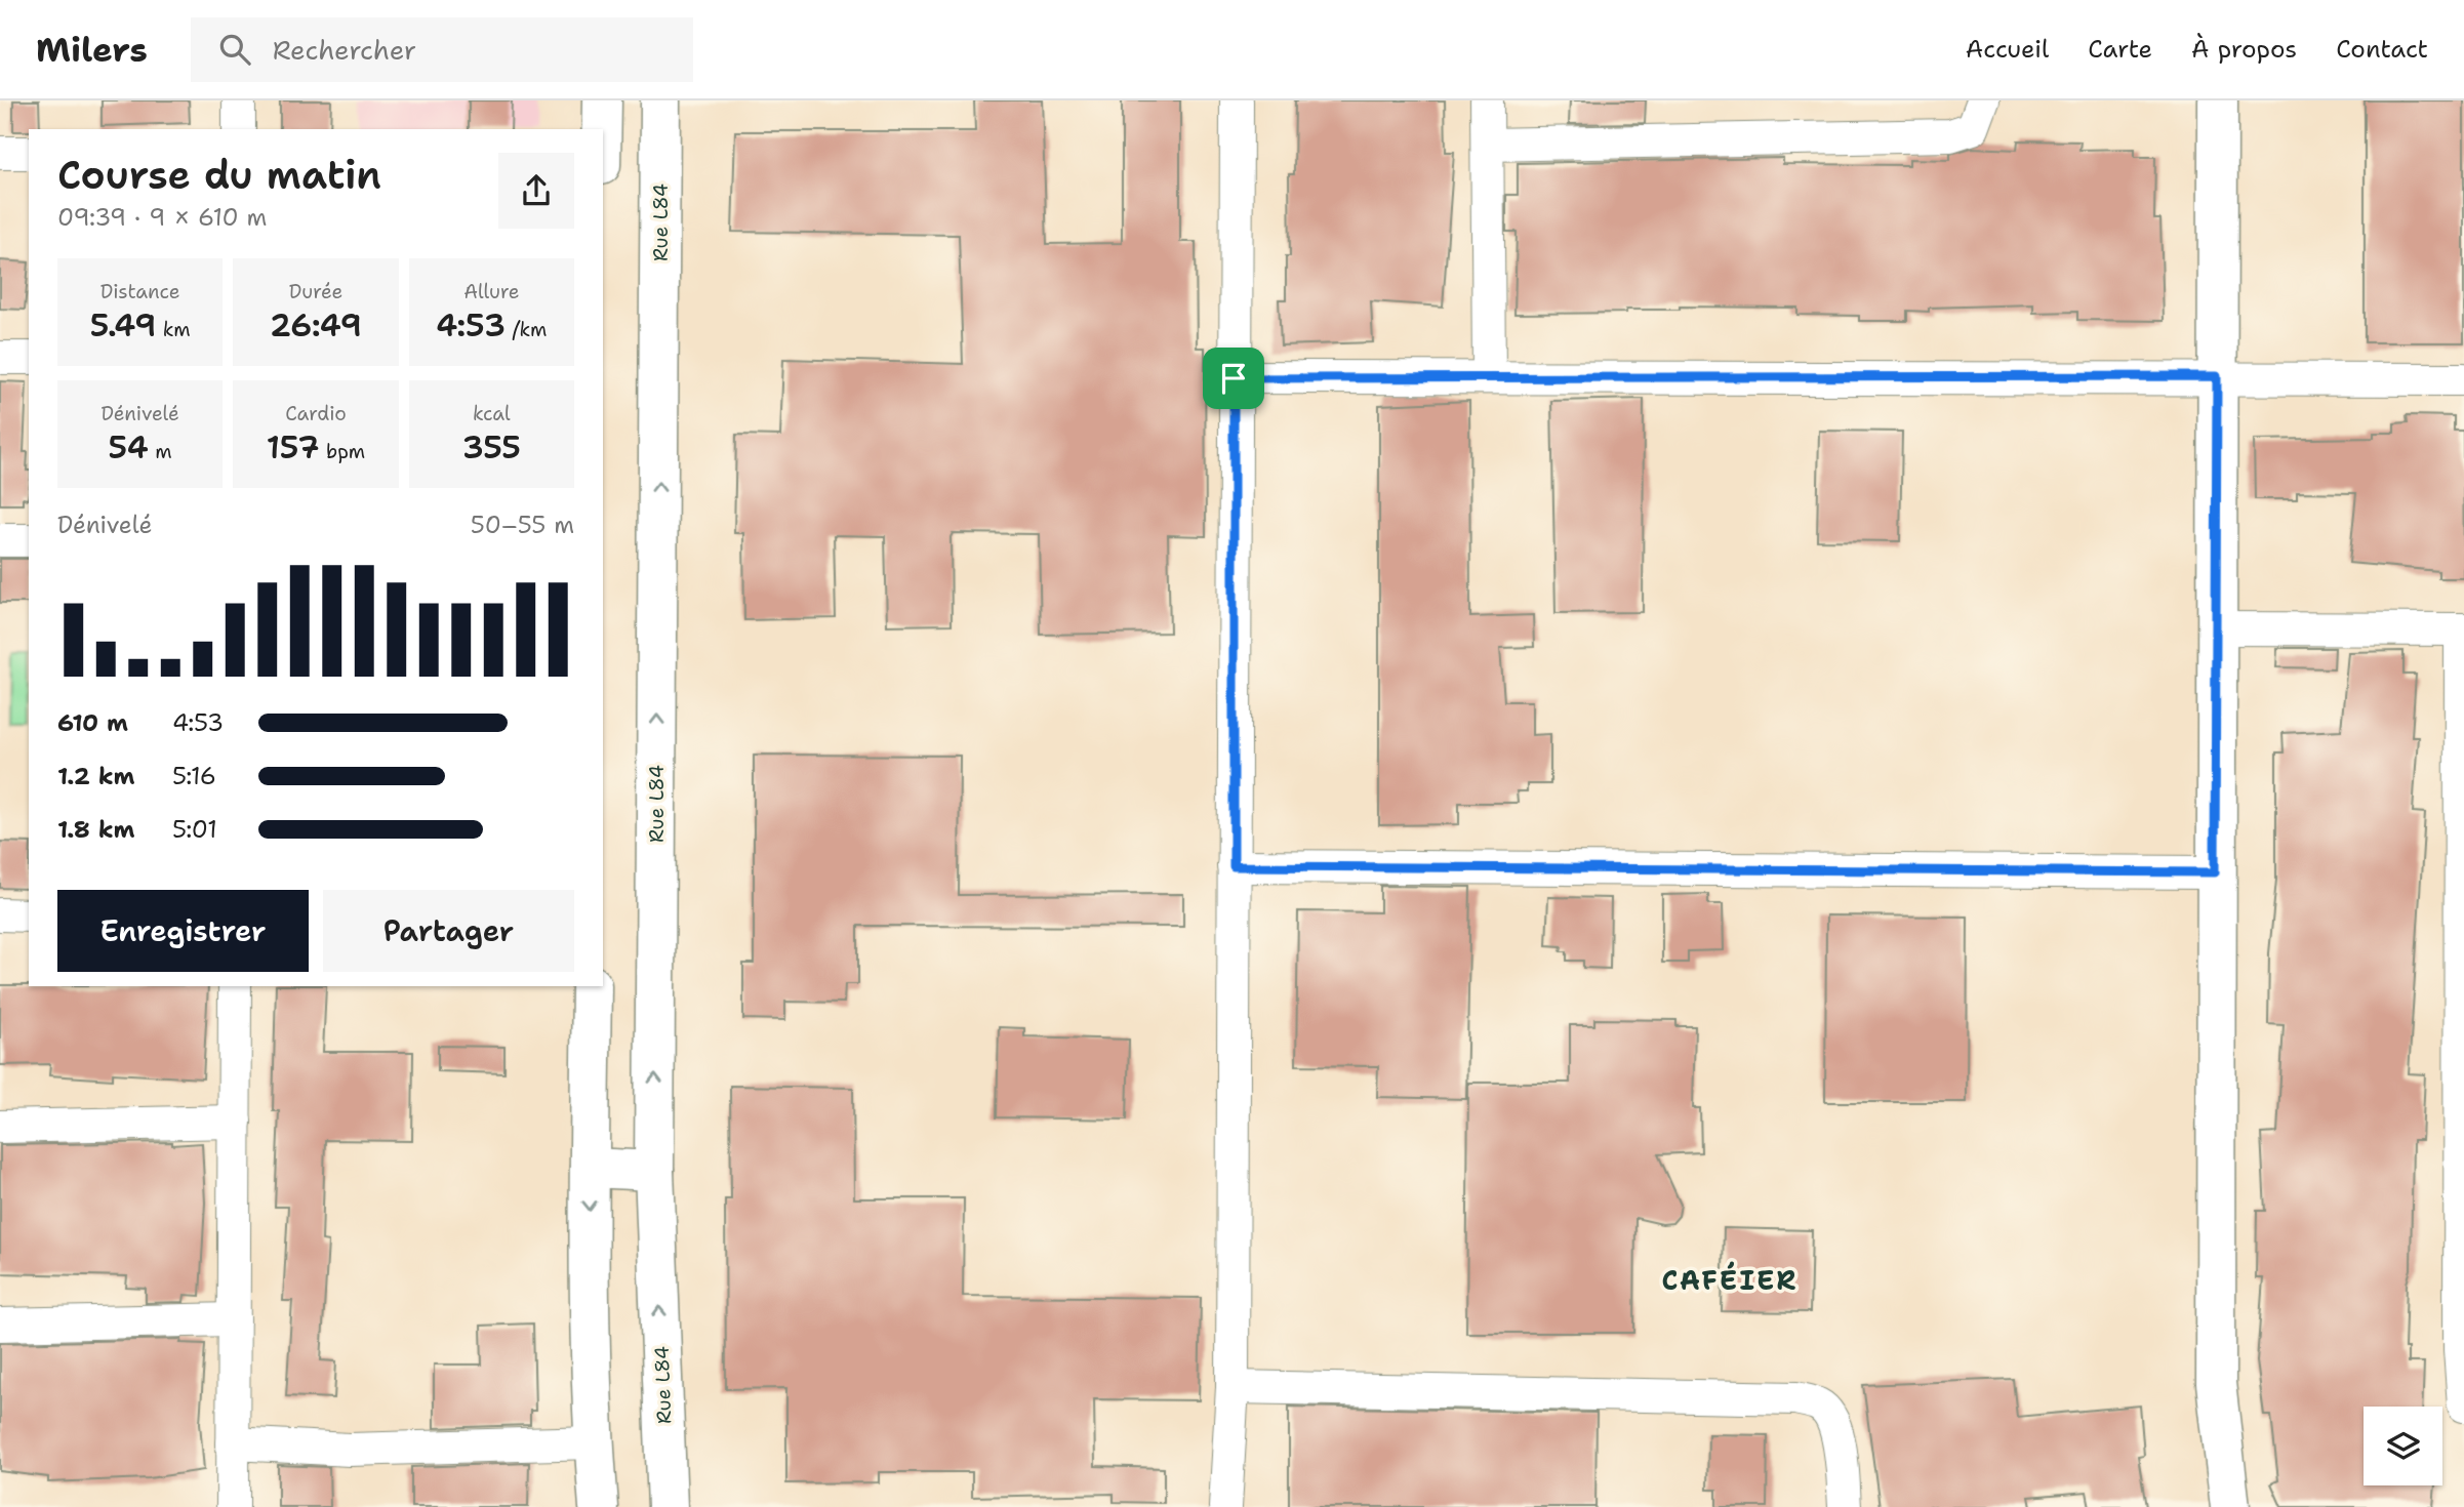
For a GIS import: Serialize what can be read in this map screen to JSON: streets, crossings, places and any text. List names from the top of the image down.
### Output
{
  "streets": {
    "main road": ["Rue L84"]
  },
  "districts": ["CAFÉIER"],
  "page": {
    "header": "Milers",
    "search": "Rechercher",
    "nav": [
      "Accueil",
      "Carte",
      "À propos",
      "Contact"
    ],
    "heading": ["Course du matin", "09:39 · 9 × 610 m"],
    "stats": [
      ["Distance", "5.49 km"],
      ["Durée", "26:49"],
      ["Allure", "4:53 /km"],
      ["Dénivelé", "54 m"],
      ["Cardio", "157 bpm"],
      ["kcal", "355"]
    ],
    "chart": ["Dénivelé", "50–55 m"],
    "list": [
      {
        "name": "610 m",
        "note": "4:53"
      },
      {
        "name": "1.2 km",
        "note": "5:16"
      },
      {
        "name": "1.8 km",
        "note": "5:01"
      }
    ],
    "buttons": ["Enregistrer", "Partager"]
  }
}
